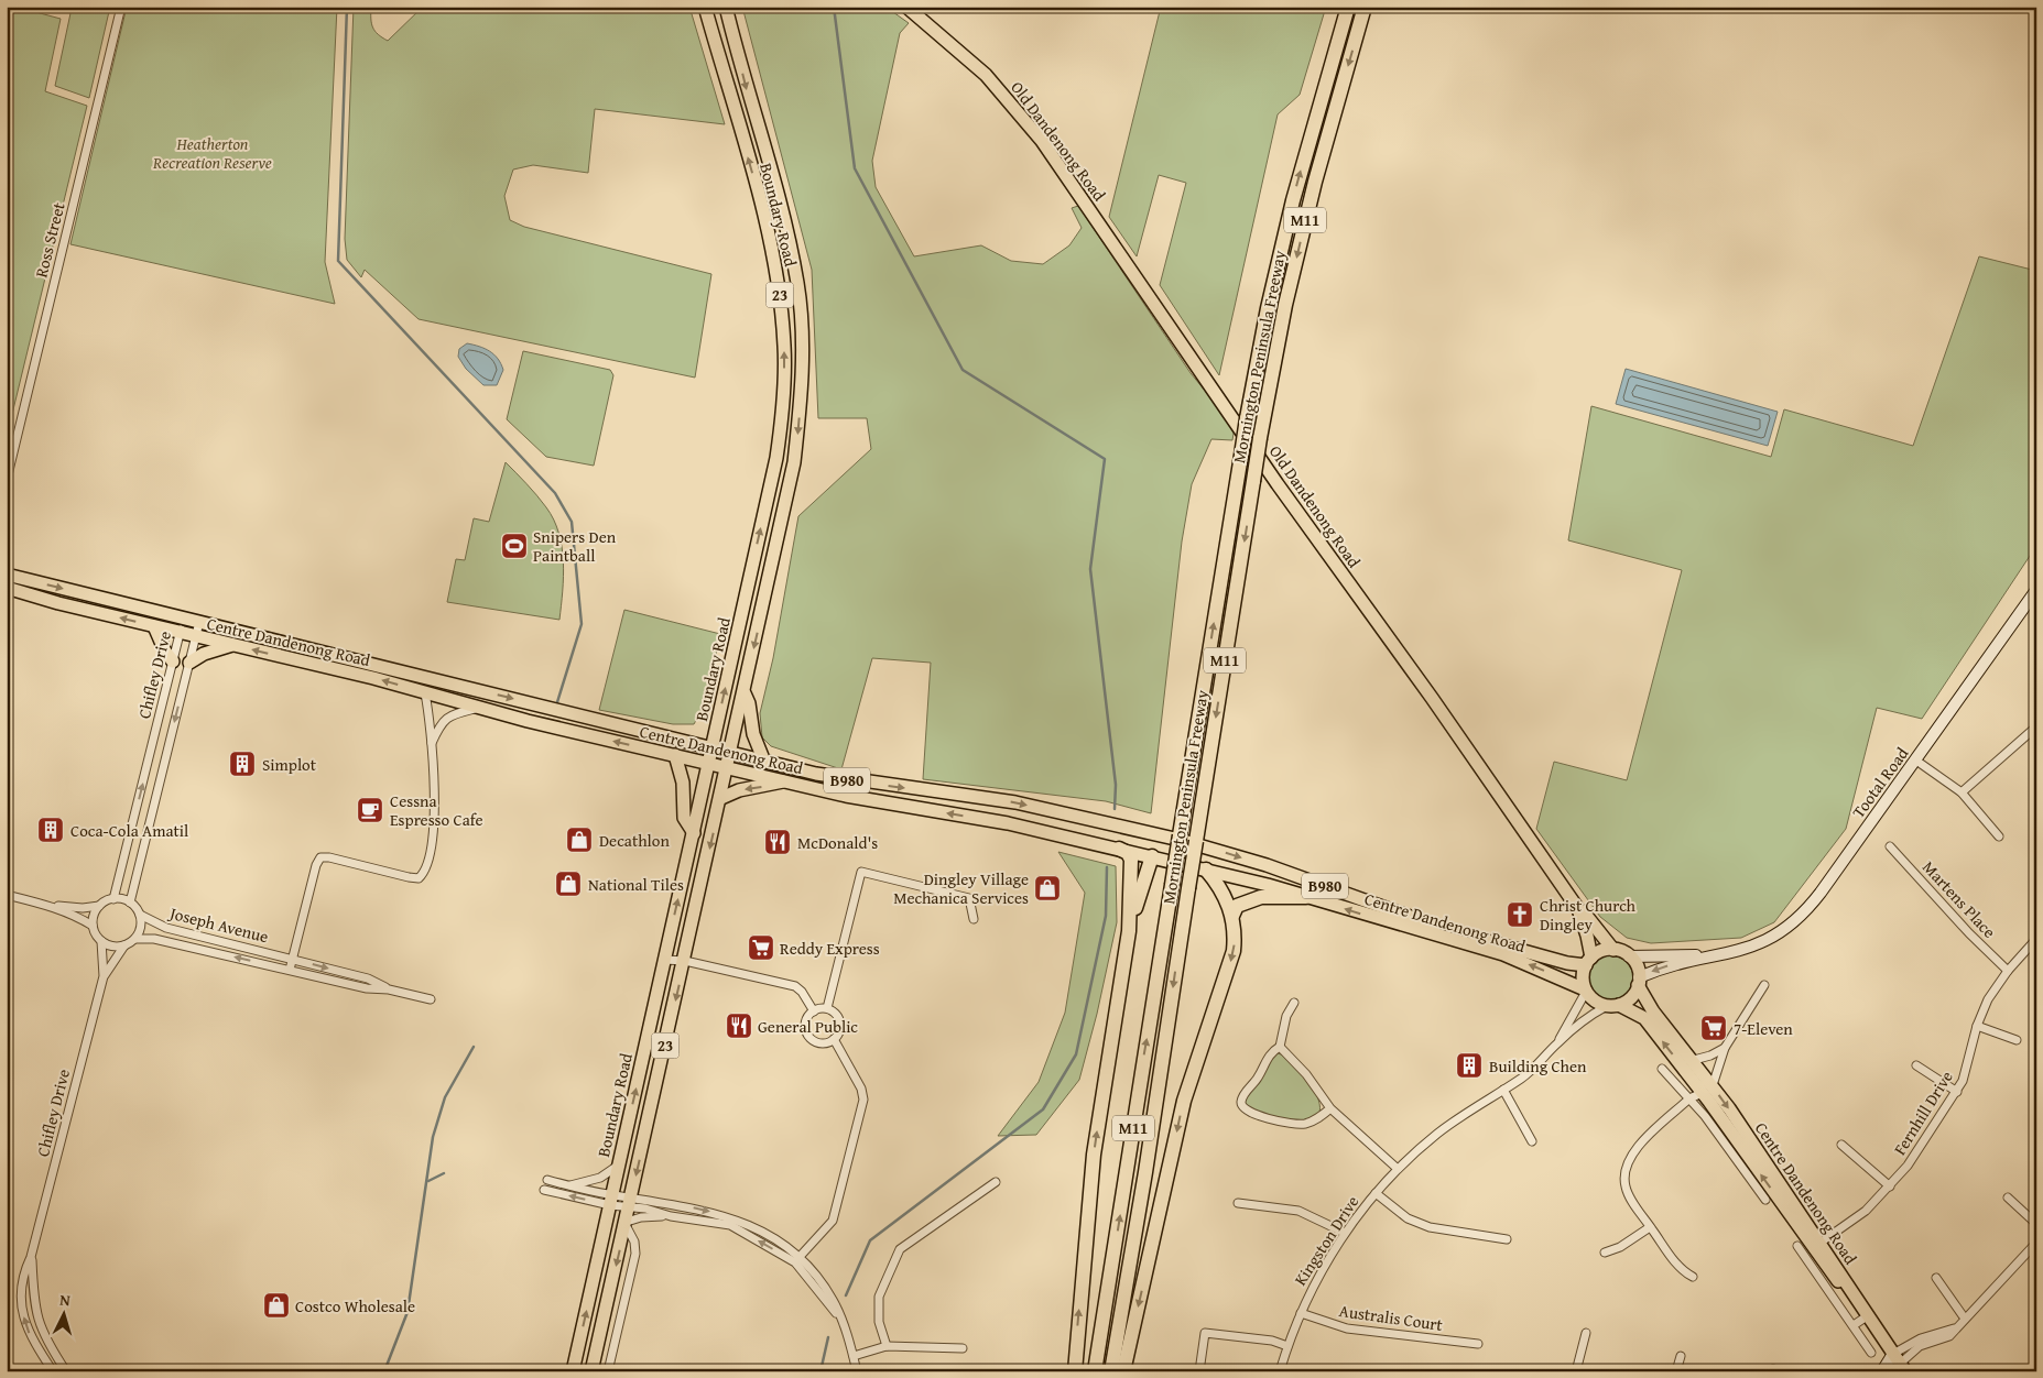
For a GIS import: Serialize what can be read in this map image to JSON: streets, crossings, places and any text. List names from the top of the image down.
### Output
{
  "streets": {
    "highway": ["M11", "Mornington Peninsula Freeway"],
    "main road": [
      "Old Dandenong Road",
      "Boundary Road",
      "23",
      "Centre Dandenong Road",
      "B980",
      "Tootal Road"
    ],
    "street": [
      "Ross Street",
      "Chifley Drive",
      "Martens Place",
      "Joseph Avenue",
      "Fernhill Drive",
      "Kingston Drive",
      "Australis Court"
    ]
  },
  "crossings": [
    ["Old Dandenong Road", "Centre Dandenong Road"],
    ["Old Dandenong Road", "B980"],
    ["Old Dandenong Road", "Tootal Road"],
    ["Old Dandenong Road", "Kingston Drive"],
    ["Boundary Road", "Centre Dandenong Road"],
    ["Mornington Peninsula Freeway", "Centre Dandenong Road"],
    ["Centre Dandenong Road", "Chifley Drive"],
    ["Centre Dandenong Road", "B980"],
    ["Centre Dandenong Road", "Tootal Road"],
    ["Centre Dandenong Road", "Fernhill Drive"],
    ["Centre Dandenong Road", "Kingston Drive"],
    ["Chifley Drive", "Joseph Avenue"],
    ["B980", "Tootal Road"],
    ["B980", "Kingston Drive"],
    ["Tootal Road", "Kingston Drive"],
    ["Martens Place", "Fernhill Drive"],
    ["Kingston Drive", "Australis Court"]
  ],
  "parks": ["Heatherton Recreation Reserve"],
  "places": {
    "sports": ["Snipers Den Paintball"],
    "building": ["Simplot", "Coca-Cola Amatil", "Building Chen"],
    "cafe": ["Cessna Espresso Cafe"],
    "shop": [
      "Decathlon",
      "National Tiles",
      "Dingley Village Mechanica Services",
      "Costco Wholesale"
    ],
    "restaurant": ["McDonald's", "General Public"],
    "church": ["Christ Church Dingley"],
    "supermarket": ["Reddy Express", "7-Eleven"]
  },
  "north": "top"
}
